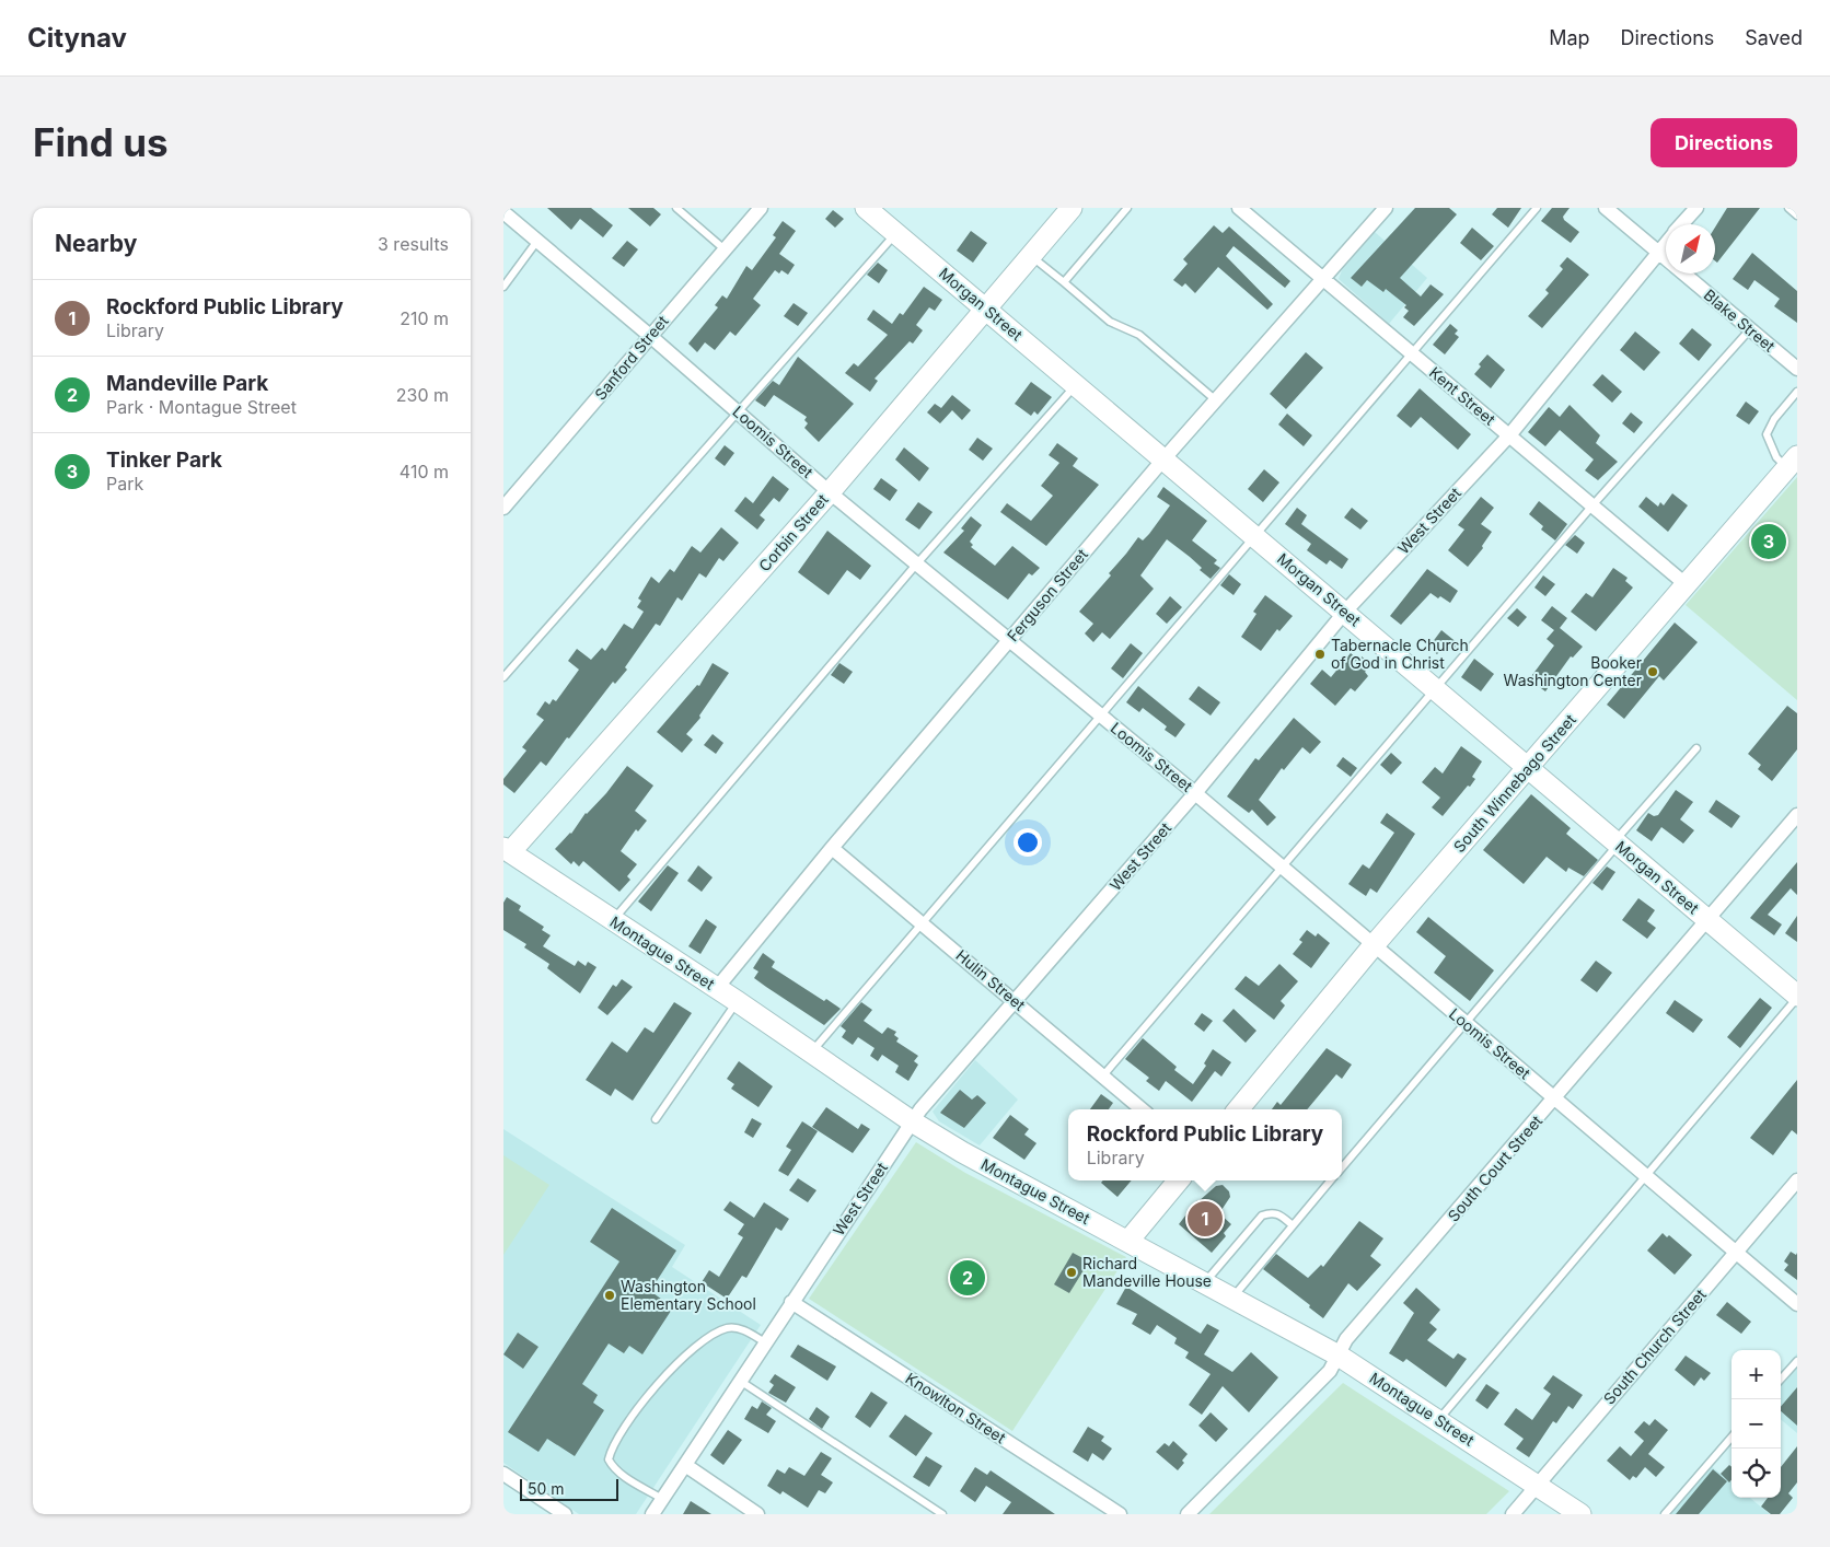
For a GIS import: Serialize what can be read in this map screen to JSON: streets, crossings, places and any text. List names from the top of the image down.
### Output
{
  "streets": {
    "street": [
      "Morgan Street",
      "Blake Street",
      "Sanford Street",
      "Kent Street",
      "Loomis Street",
      "West Street",
      "Corbin Street",
      "Ferguson Street",
      "South Winnebago Street",
      "Montague Street",
      "Hulin Street",
      "South Court Street",
      "South Church Street",
      "Knowlton Street"
    ]
  },
  "crossings": [
    ["Morgan Street", "West Street"],
    ["Morgan Street", "Corbin Street"],
    ["Morgan Street", "Ferguson Street"],
    ["Morgan Street", "South Winnebago Street"],
    ["Morgan Street", "South Court Street"],
    ["Blake Street", "West Street"],
    ["Sanford Street", "Loomis Street"],
    ["Kent Street", "West Street"],
    ["Kent Street", "Ferguson Street"],
    ["Kent Street", "South Winnebago Street"],
    ["Loomis Street", "West Street"],
    ["Loomis Street", "Corbin Street"],
    ["Loomis Street", "Ferguson Street"],
    ["Loomis Street", "South Winnebago Street"],
    ["Loomis Street", "South Court Street"],
    ["Loomis Street", "South Church Street"],
    ["West Street", "Montague Street"],
    ["West Street", "Hulin Street"],
    ["West Street", "Knowlton Street"],
    ["Corbin Street", "Montague Street"],
    ["Ferguson Street", "Montague Street"],
    ["Ferguson Street", "Hulin Street"],
    ["Montague Street", "South Court Street"],
    ["Montague Street", "South Church Street"]
  ],
  "places": [
    "Tabernacle Church of God in Christ",
    "Booker Washington Center",
    "Richard Mandeville House",
    "Washington Elementary School"
  ],
  "scale_bar": "50 m",
  "north": "top right",
  "page": {
    "header": "Citynav",
    "nav": ["Map", "Directions", "Saved"],
    "buttons": "Directions",
    "title": "Find us",
    "heading": ["Nearby", "3 results"],
    "list": [
      {
        "mark": "1",
        "name": "Rockford Public Library",
        "note": "Library",
        "value": "210 m"
      },
      {
        "mark": "2",
        "name": "Mandeville Park",
        "note": "Park · Montague Street",
        "value": "230 m"
      },
      {
        "mark": "3",
        "name": "Tinker Park",
        "note": "Park",
        "value": "410 m"
      }
    ],
    "pins": ["3", "1", "2"],
    "popup": ["Rockford Public Library", "Library"],
    "map_buttons": ["+", "−"],
    "scale": "50 m"
  }
}
